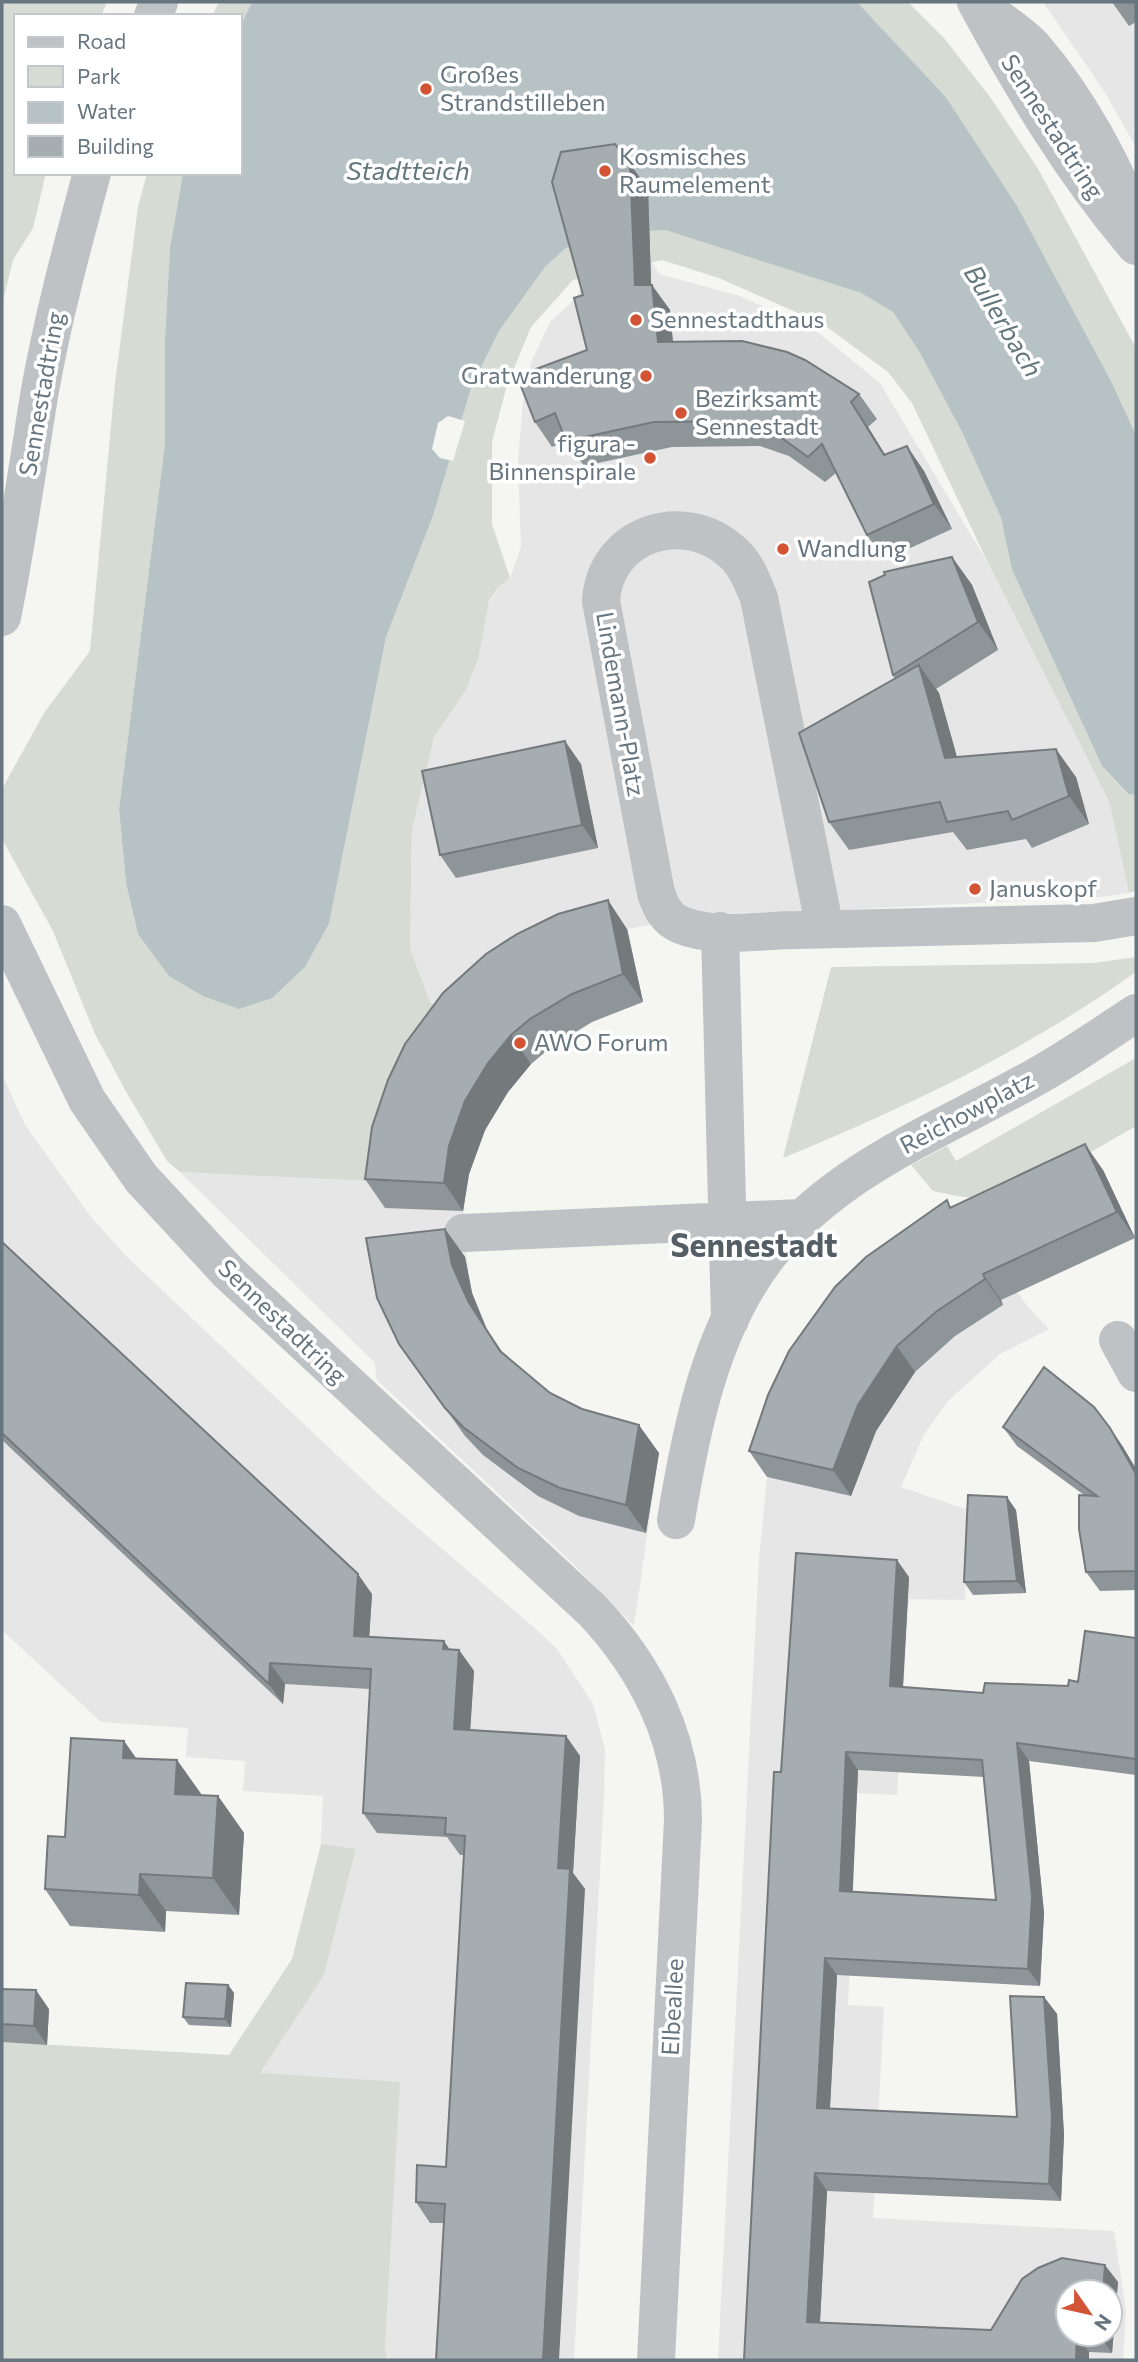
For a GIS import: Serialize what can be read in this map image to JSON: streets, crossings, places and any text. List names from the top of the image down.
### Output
{
  "streets": {
    "street": [
      "Sennestadtring",
      "Lindemann-Platz",
      "Reichowplatz",
      "Elbeallee"
    ]
  },
  "crossings": [
    ["Sennestadtring", "Elbeallee"],
    ["Lindemann-Platz", "Reichowplatz"]
  ],
  "districts": ["Sennestadt"],
  "water": ["Stadtteich", "Bullerbach"],
  "places": [
    "Großes Strandstilleben",
    "Kosmisches Raumelement",
    "Sennestadthaus",
    "Gratwanderung",
    "Bezirksamt Sennestadt",
    "figura - Binnenspirale",
    "Wandlung",
    "Januskopf",
    "AWO Forum"
  ],
  "legend": [
    "Road",
    "Park",
    "Water",
    "Building"
  ],
  "north": "bottom right"
}
